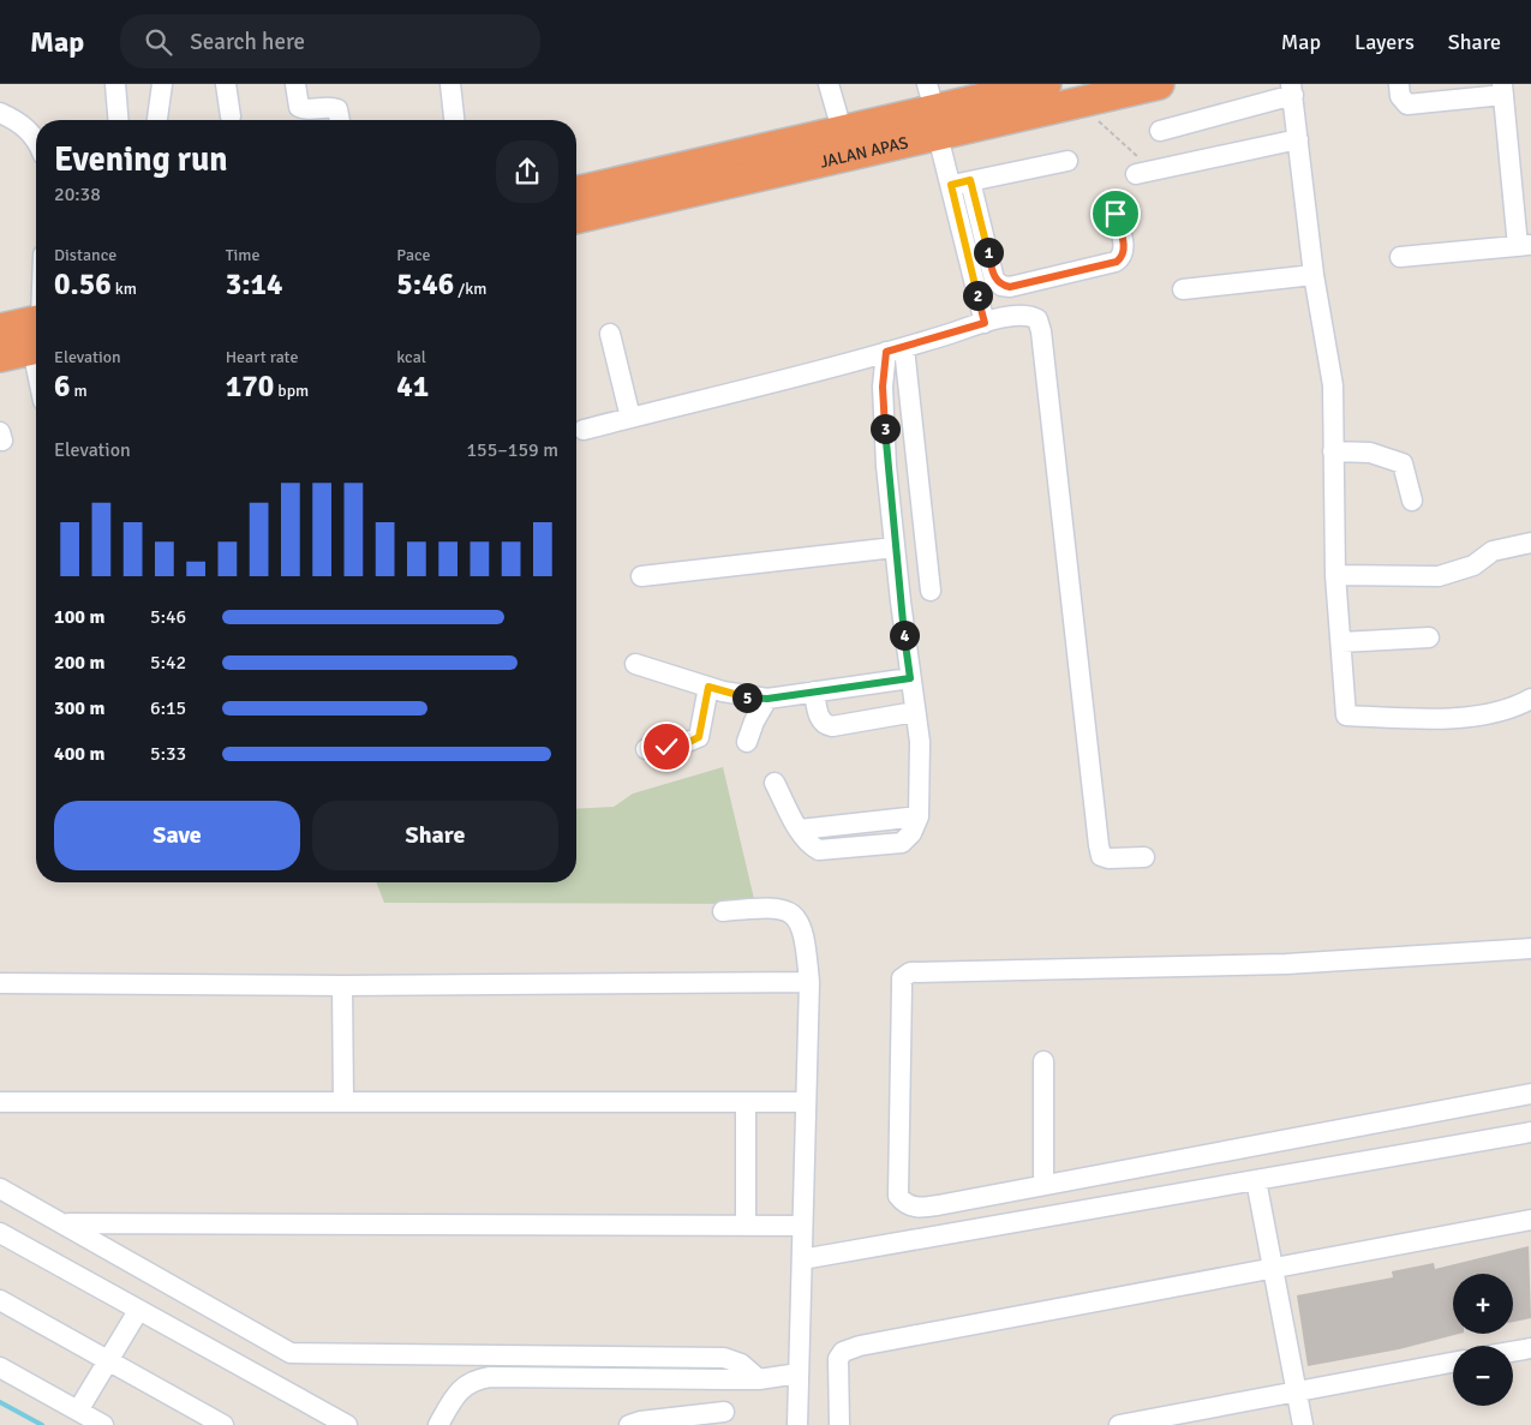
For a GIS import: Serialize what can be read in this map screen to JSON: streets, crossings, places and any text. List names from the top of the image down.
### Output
{
  "streets": {
    "highway": ["JALAN APAS"]
  },
  "page": {
    "header": "Map",
    "search": "Search here",
    "nav": ["Map", "Layers", "Share"],
    "heading": ["Evening run", "20:38"],
    "stats": [
      ["Distance", "0.56 km"],
      ["Time", "3:14"],
      ["Pace", "5:46 /km"],
      ["Elevation", "6 m"],
      ["Heart rate", "170 bpm"],
      ["kcal", "41"]
    ],
    "pins": [
      "1",
      "2",
      "3",
      "4",
      "5"
    ],
    "chart": ["Elevation", "155–159 m"],
    "list": [
      {
        "name": "100 m",
        "note": "5:46"
      },
      {
        "name": "200 m",
        "note": "5:42"
      },
      {
        "name": "300 m",
        "note": "6:15"
      },
      {
        "name": "400 m",
        "note": "5:33"
      }
    ],
    "buttons": ["Save", "Share"],
    "map_buttons": ["+", "−"]
  }
}
